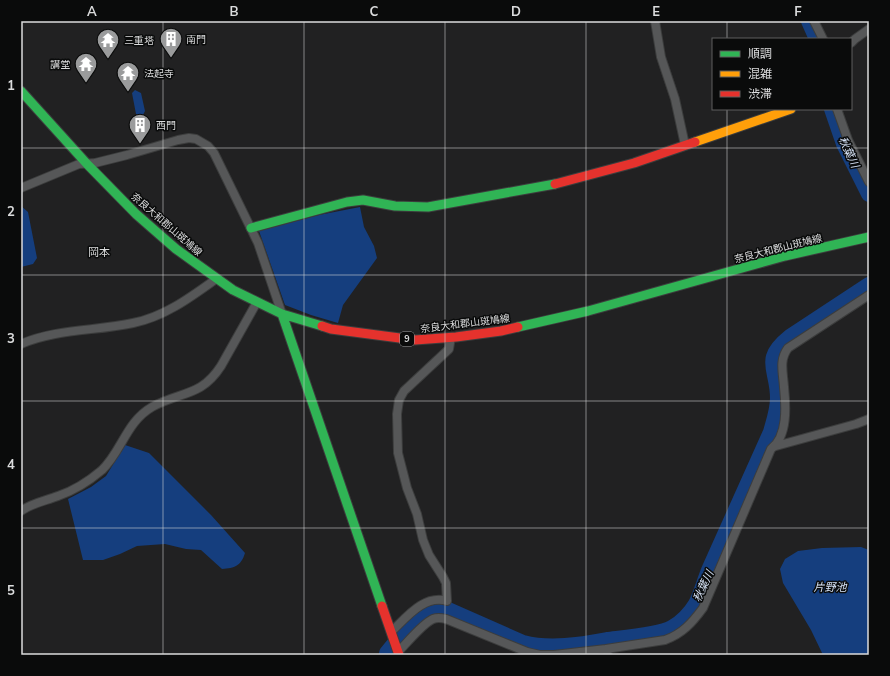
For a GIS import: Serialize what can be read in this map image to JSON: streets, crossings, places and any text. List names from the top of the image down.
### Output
{
  "streets": {
    "main road": ["奈良大和郡山斑鳩線", "9"]
  },
  "districts": ["岡本"],
  "water": ["秋葉川", "片野池"],
  "places": {
    "building": ["南門", "西門"],
    "temple": ["三重塔", "講堂", "法起寺"]
  },
  "legend": ["順調", "混雑", "渋滞"],
  "grid": {
    "columns": [
      "A",
      "B",
      "C",
      "D",
      "E",
      "F"
    ],
    "rows": [
      "1",
      "2",
      "3",
      "4",
      "5"
    ]
  }
}
